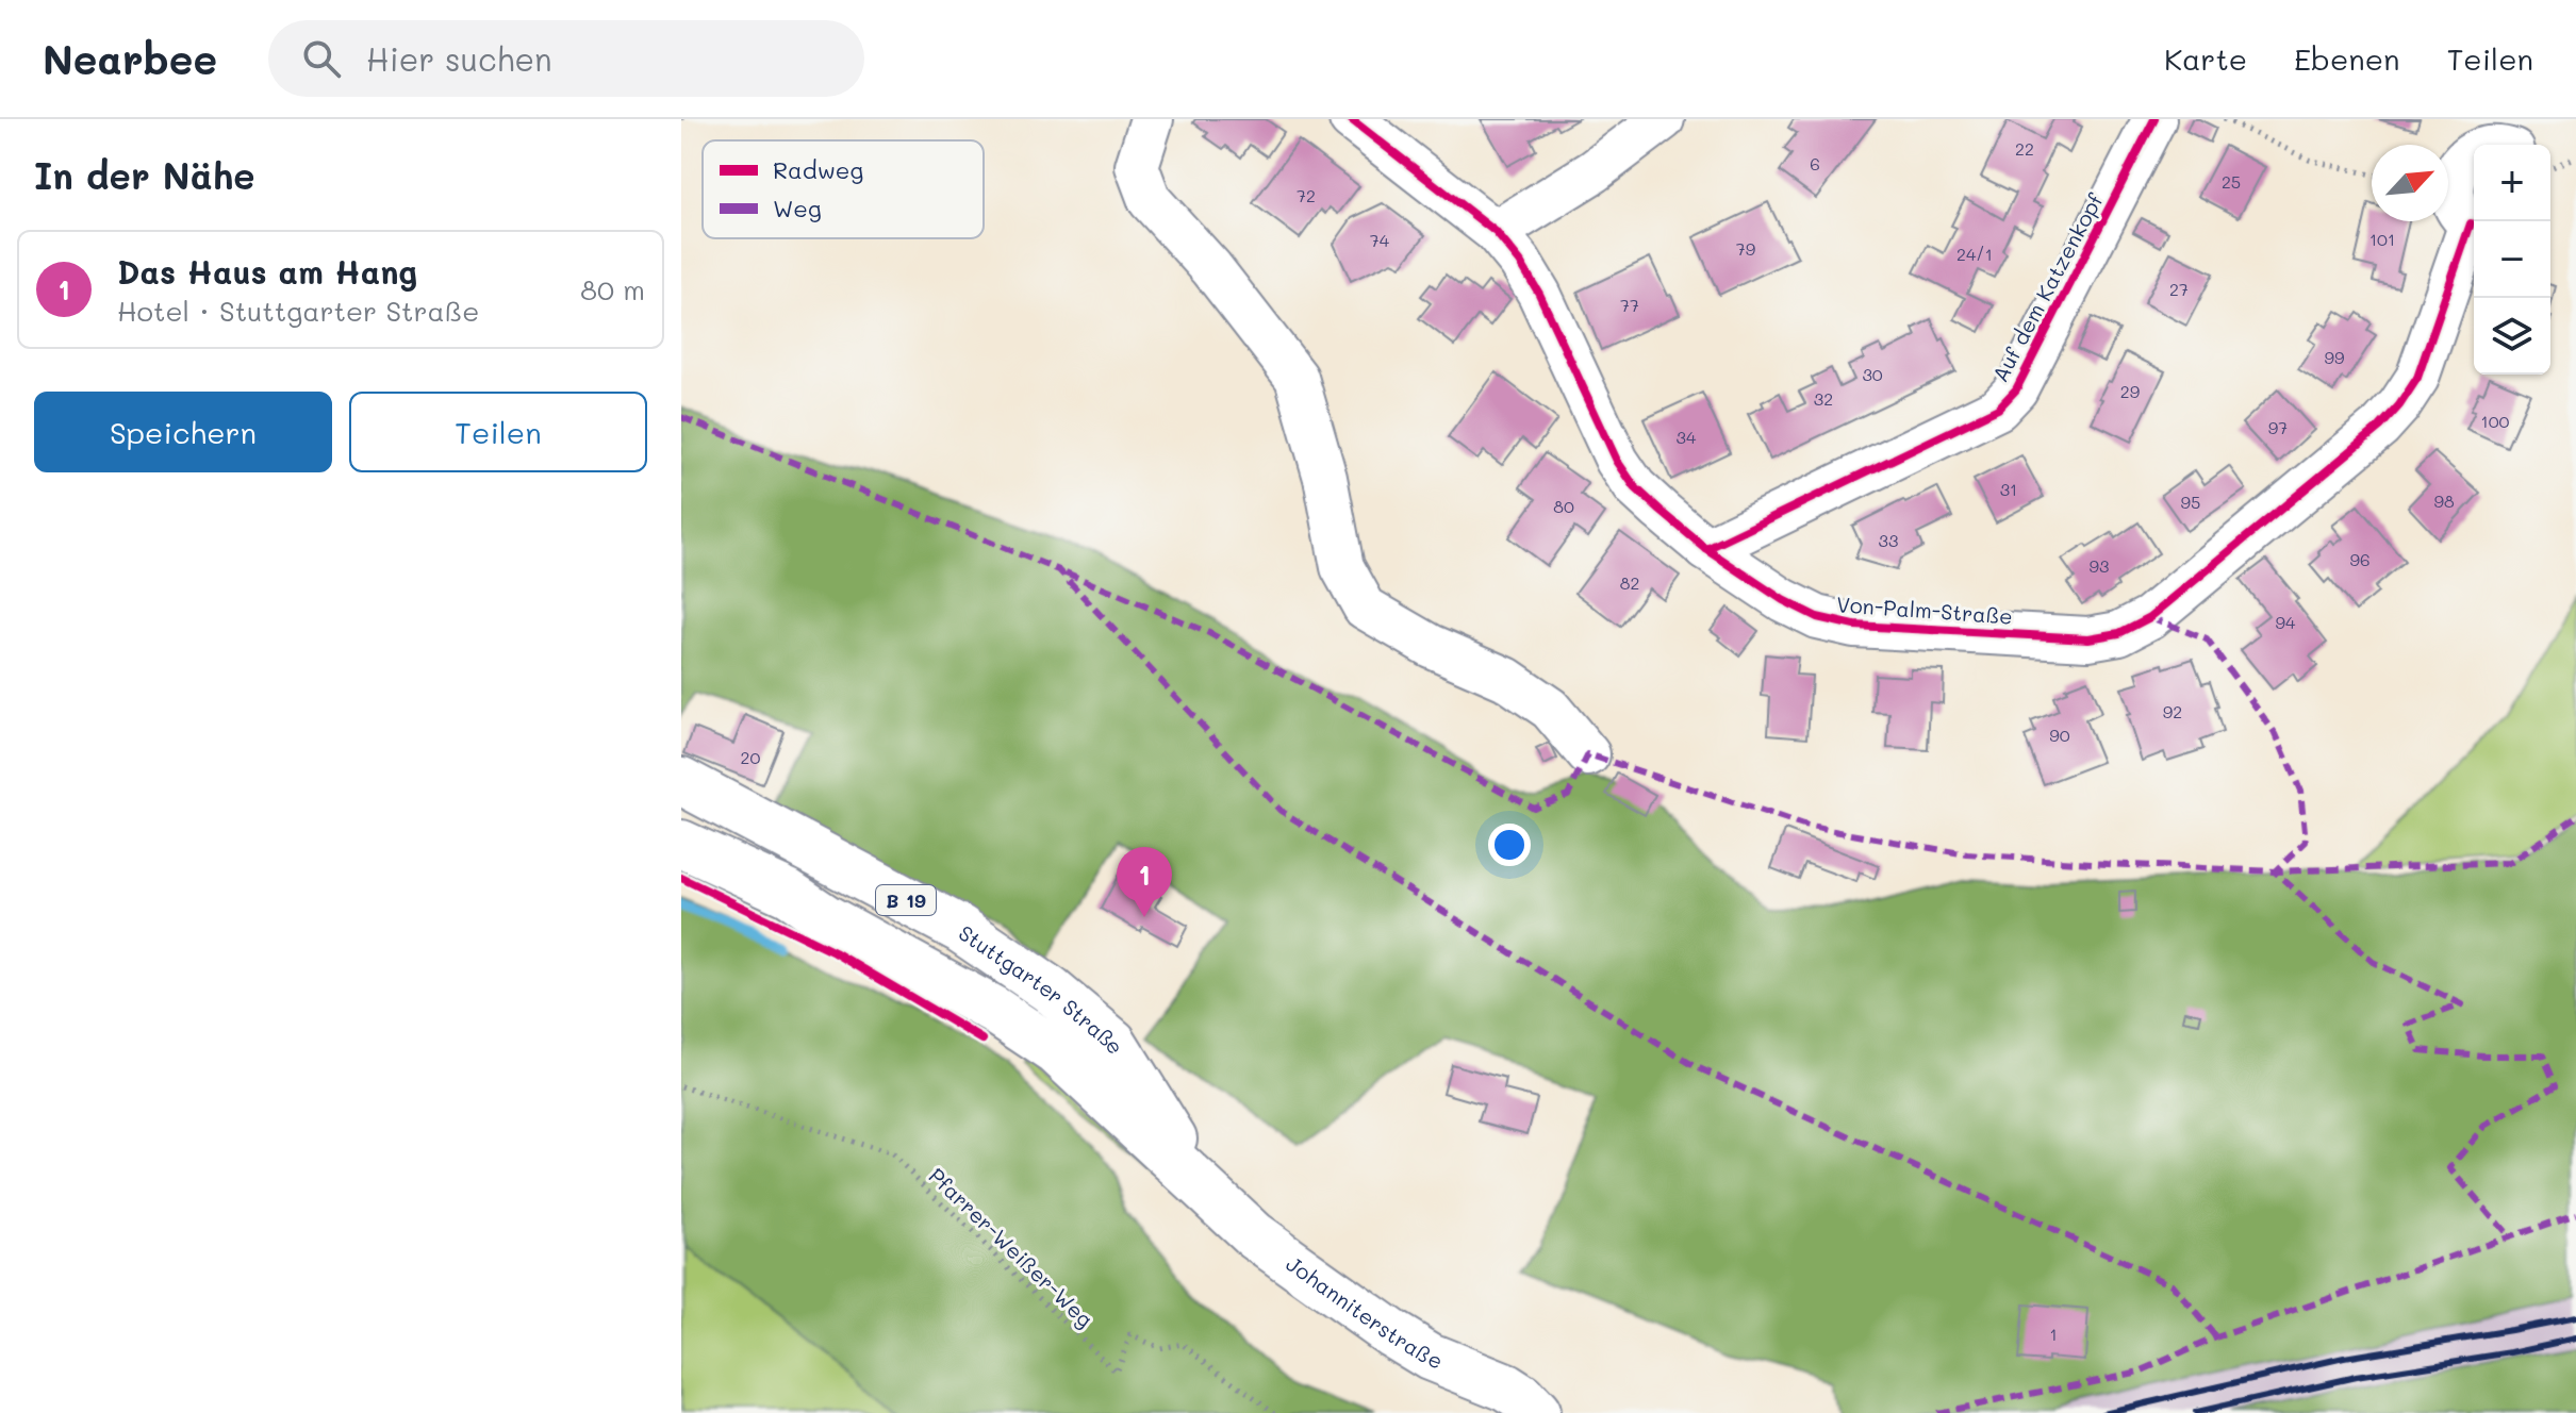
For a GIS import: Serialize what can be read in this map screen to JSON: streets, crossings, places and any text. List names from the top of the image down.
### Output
{
  "streets": {
    "main road": ["B 19", "Stuttgarter Straße", "Johanniterstraße"],
    "street": ["Auf dem Katzenkopf", "Von-Palm-Straße"],
    "path": ["Pfarrer-Weißer-Weg"]
  },
  "crossings": [
    ["Auf dem Katzenkopf", "Von-Palm-Straße"],
    ["B 19", "Stuttgarter Straße"],
    ["B 19", "Johanniterstraße"],
    ["Stuttgarter Straße", "Johanniterstraße"]
  ],
  "house_numbers": [
    "22",
    "6",
    "25",
    "72",
    "101",
    "74",
    "79",
    "24/1",
    "27",
    "77",
    "99",
    "30",
    "29",
    "32",
    "100",
    "97",
    "34",
    "31",
    "98",
    "95",
    "80",
    "33",
    "96",
    "93",
    "82",
    "94",
    "92",
    "90",
    "20",
    "1"
  ],
  "legend": ["Radweg", "Weg"],
  "north": "top right",
  "page": {
    "header": "Nearbee",
    "search": "Hier suchen",
    "nav": ["Karte", "Ebenen", "Teilen"],
    "heading": "In der Nähe",
    "map_buttons": ["+", "−"],
    "list": [
      {
        "mark": "1",
        "name": "Das Haus am Hang",
        "note": "Hotel · Stuttgarter Straße",
        "value": "80 m"
      }
    ],
    "buttons": ["Speichern", "Teilen"],
    "pins": "1"
  }
}
